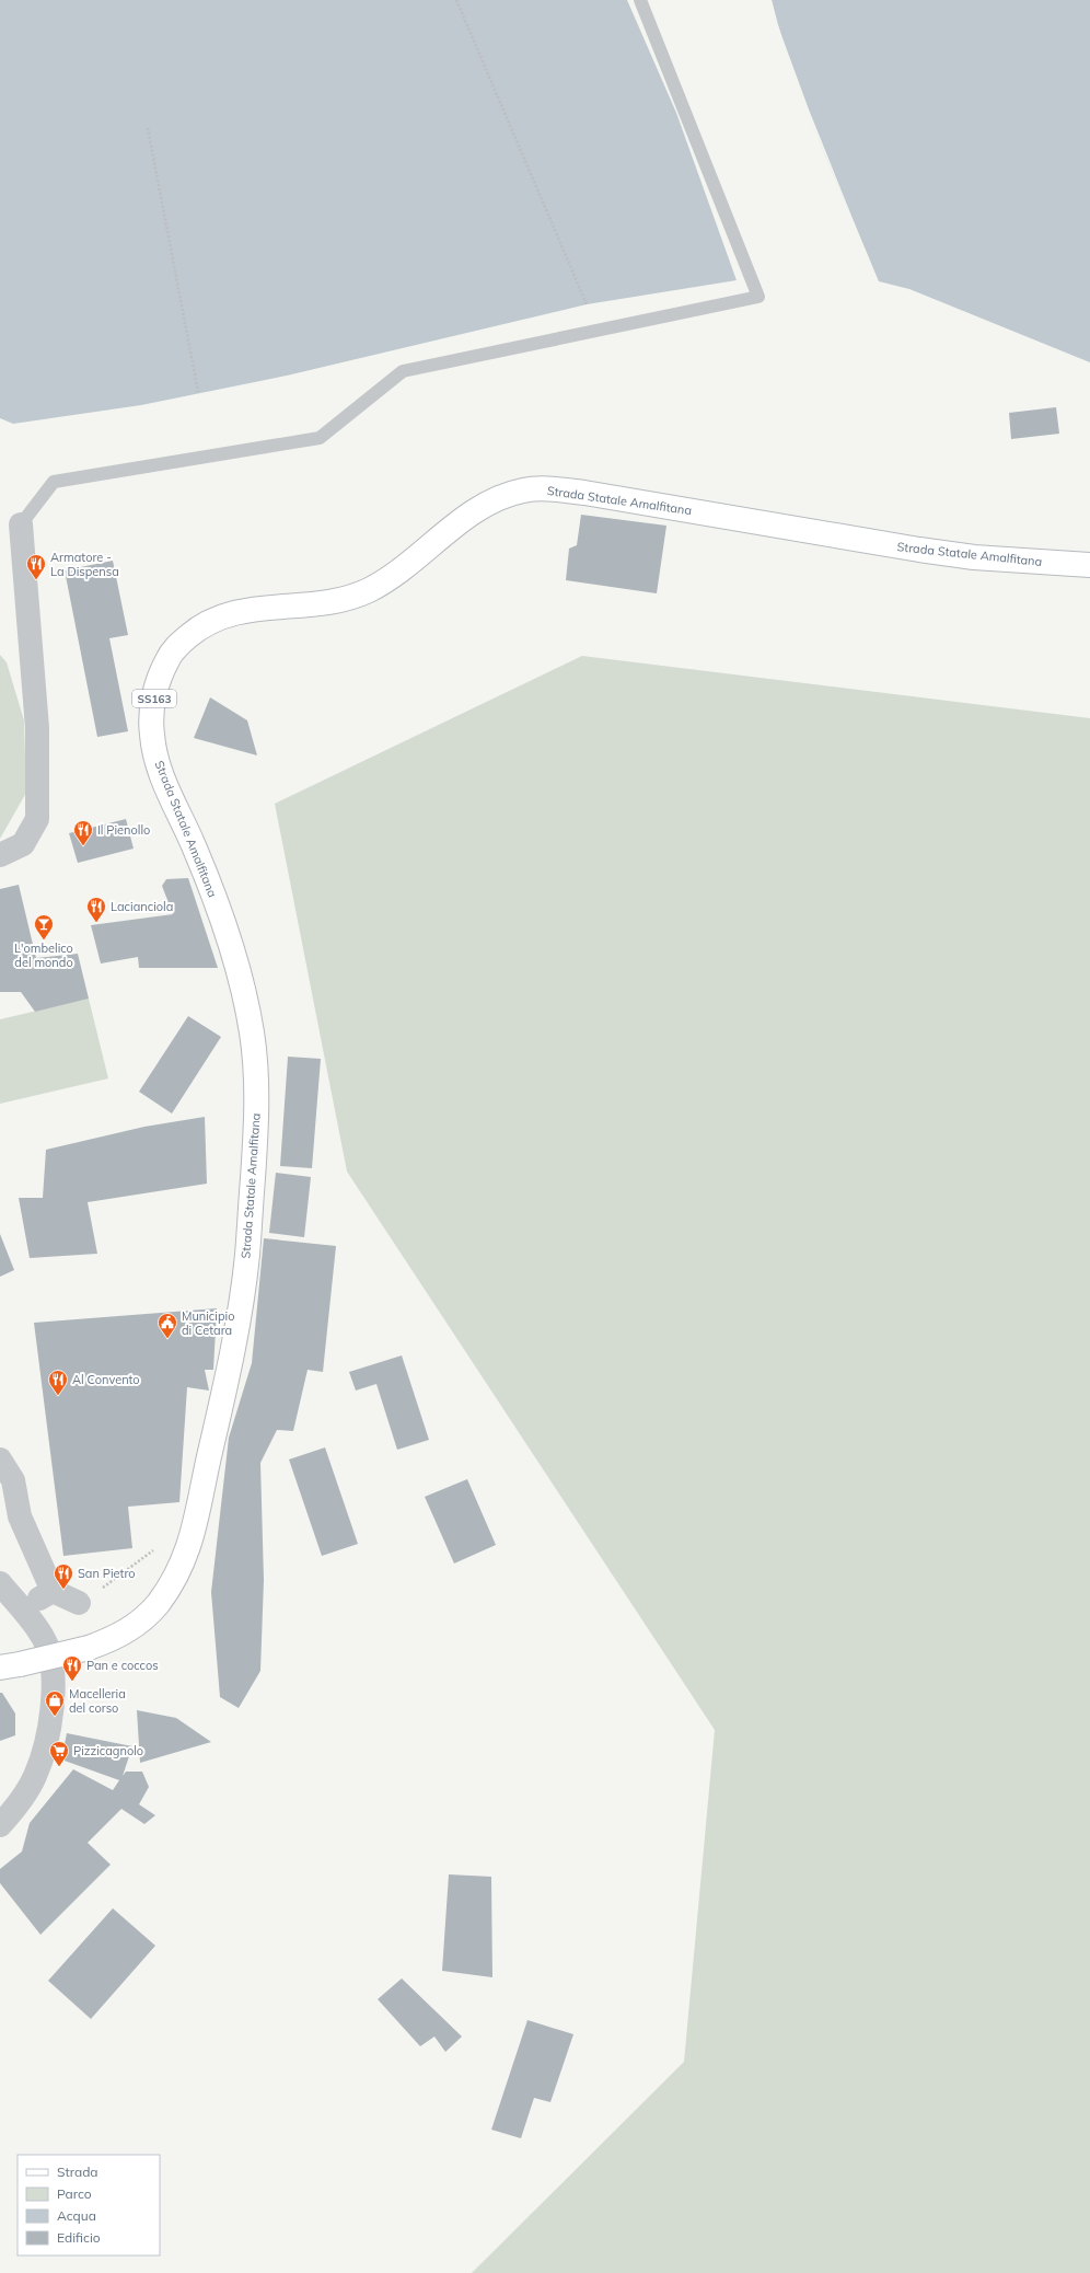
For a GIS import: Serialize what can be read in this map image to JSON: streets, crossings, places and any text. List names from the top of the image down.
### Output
{
  "streets": {
    "main road": ["Strada Statale Amalfitana", "SS163"]
  },
  "places": {
    "restaurant": [
      "Armatore - La Dispensa",
      "Il Pienollo",
      "Lacianciola",
      "Al Convento",
      "San Pietro",
      "Pan e coccos"
    ],
    "bar": ["L'ombelico del mondo"],
    "public building": ["Municipio di Cetara"],
    "shop": ["Macelleria del corso"],
    "supermarket": ["Pizzicagnolo"]
  },
  "legend": [
    "Strada",
    "Parco",
    "Acqua",
    "Edificio"
  ]
}
